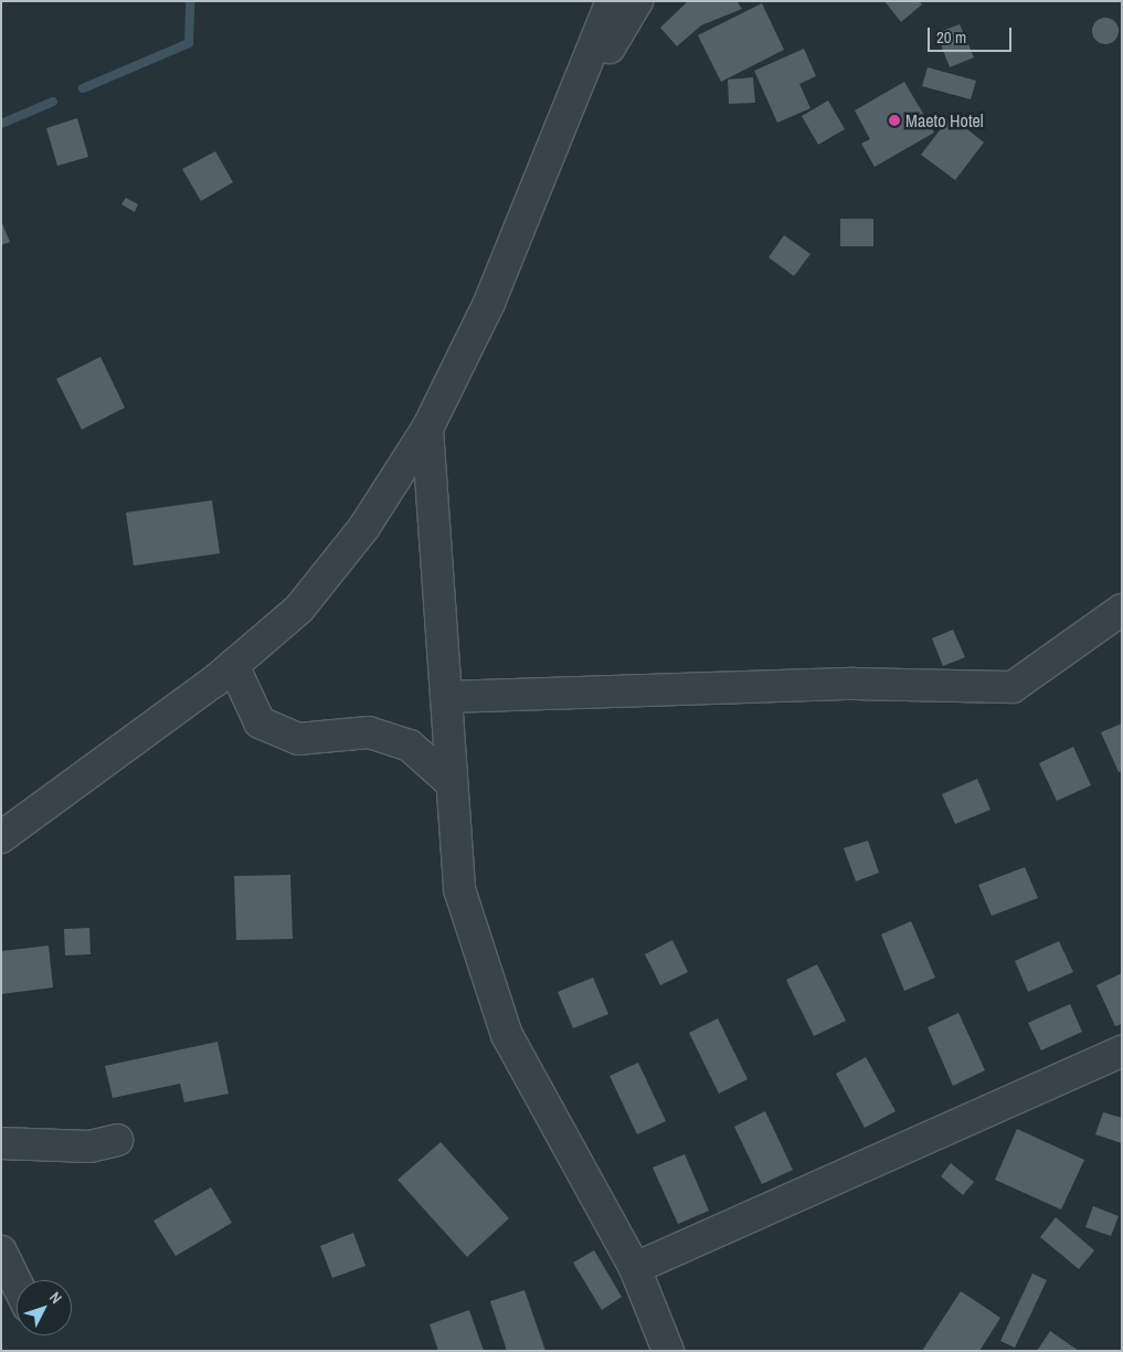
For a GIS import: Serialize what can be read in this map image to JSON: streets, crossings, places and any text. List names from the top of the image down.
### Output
{
  "places": ["Maeto Hotel"],
  "scale_bar": "20 m",
  "north": "top right"
}
